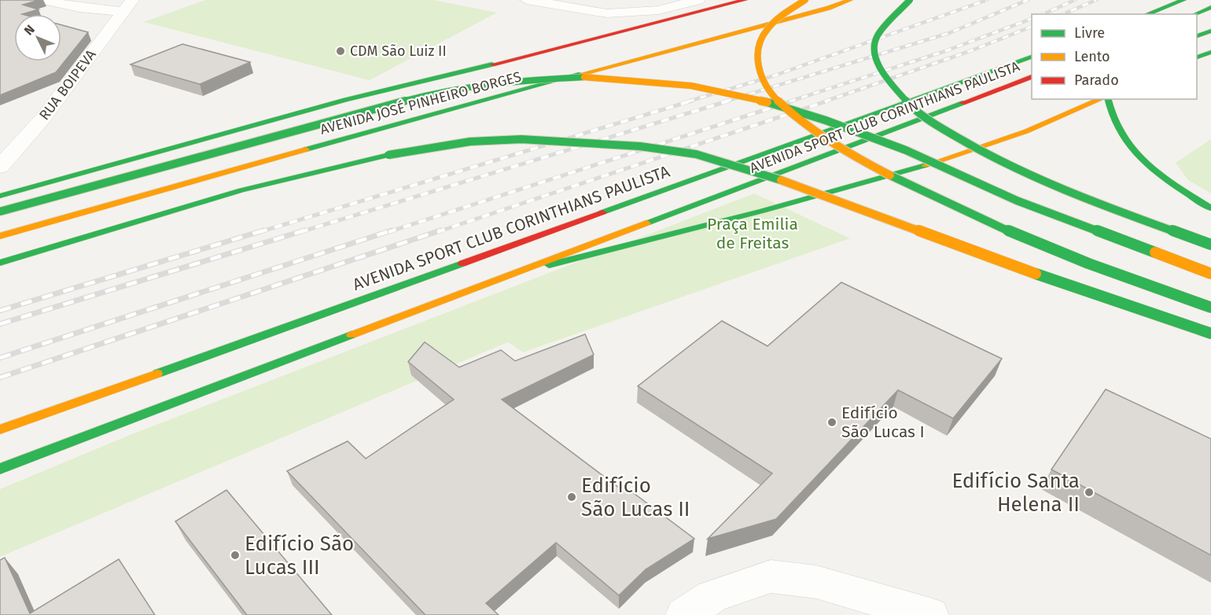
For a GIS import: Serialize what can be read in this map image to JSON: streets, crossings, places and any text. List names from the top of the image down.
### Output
{
  "streets": {
    "main road": ["AVENIDA JOSÉ PINHEIRO BORGES", "AVENIDA SPORT CLUB CORINTHIANS PAULISTA"],
    "street": ["RUA BOIPEVA"]
  },
  "parks": ["Praça Emilia de Freitas"],
  "places": [
    "CDM São Luiz II",
    "Edifício São Lucas I",
    "Edifício Santa Helena II",
    "Edifício São Lucas II",
    "Edifício São Lucas III"
  ],
  "legend": ["Livre", "Lento", "Parado"],
  "north": "top left"
}
